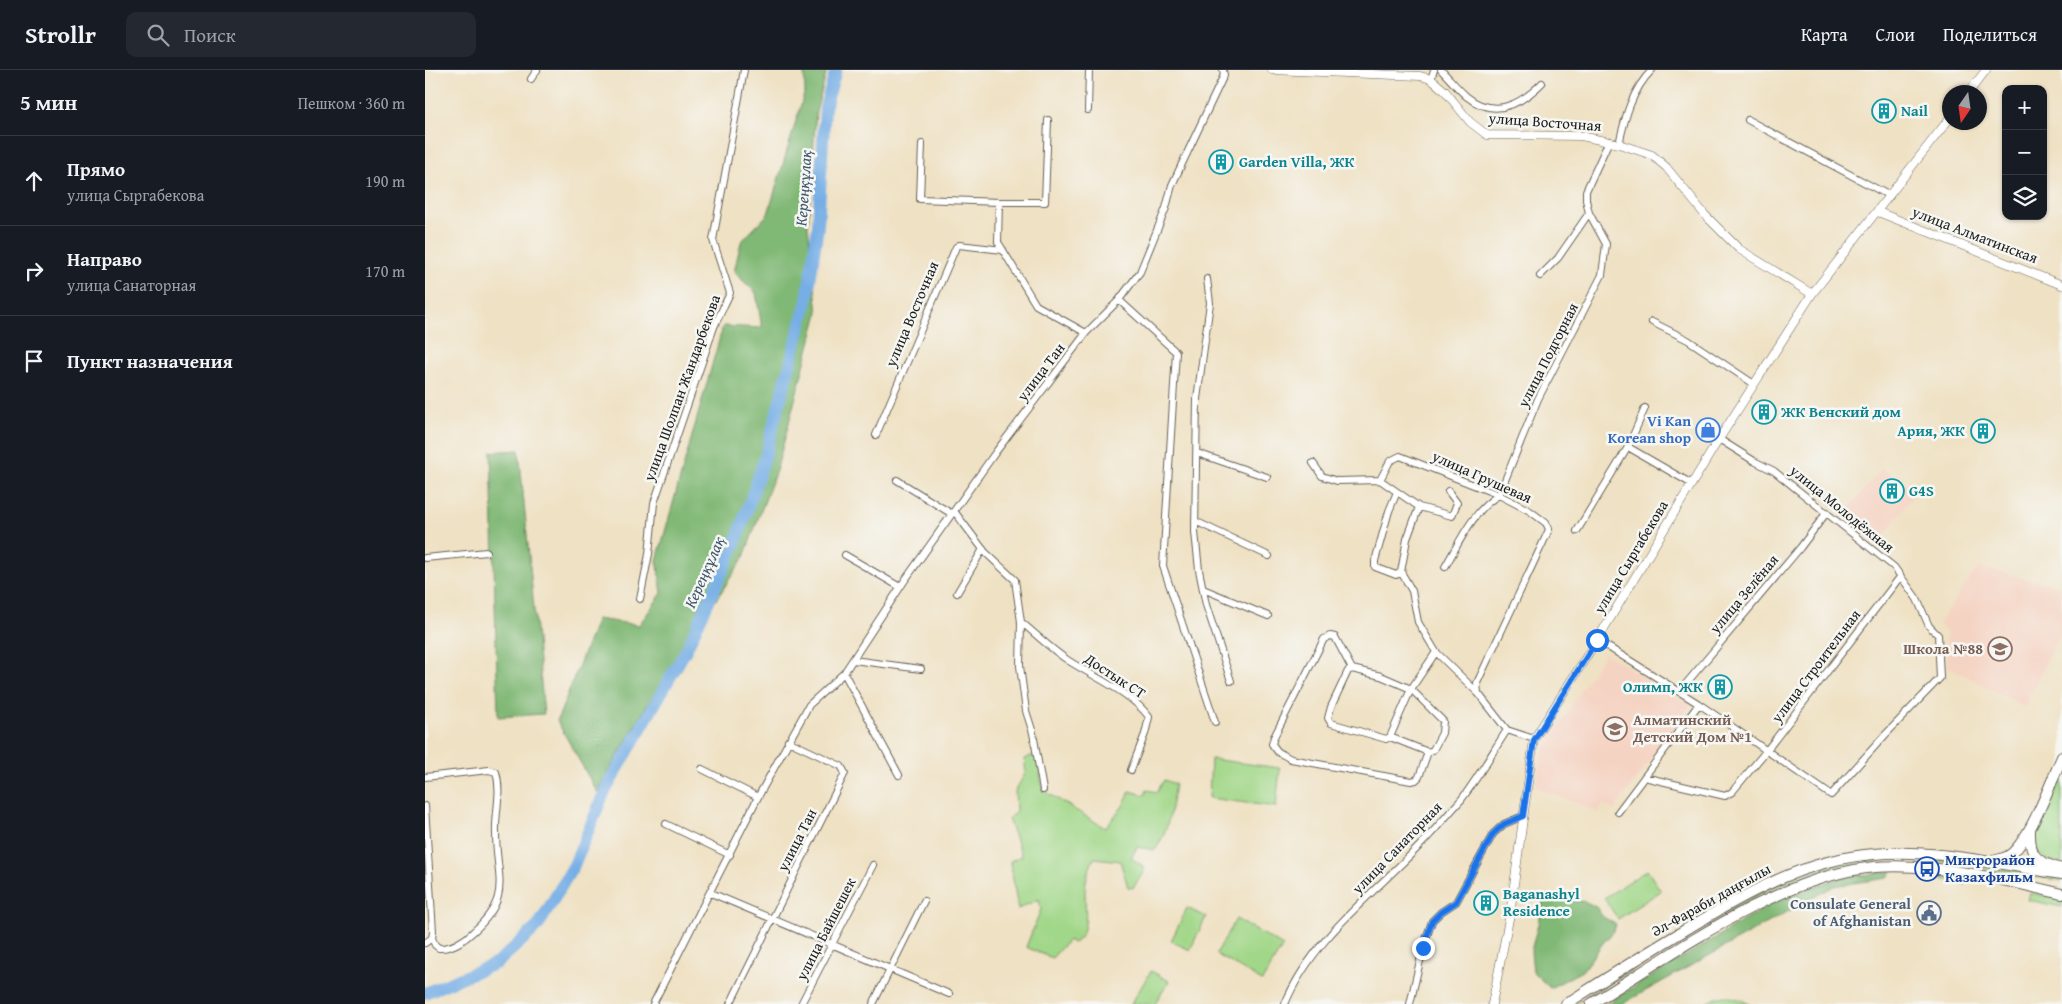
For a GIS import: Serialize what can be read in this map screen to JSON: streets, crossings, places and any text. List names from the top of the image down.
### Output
{
  "streets": {
    "main road": ["Әл-Фараби даңғылы"],
    "street": [
      "улица Восточная",
      "улица Алматинская",
      "улица Подгорная",
      "улица Тан",
      "улица Шолпан Жандарбекова",
      "улица Грушевая",
      "улица Молодёжная",
      "улица Сыргабекова",
      "улица Зелёная",
      "улица Строительная",
      "Достык СТ",
      "улица Санаторная",
      "улица Байшешек"
    ]
  },
  "crossings": [
    ["улица Восточная", "улица Подгорная"],
    ["улица Восточная", "улица Сыргабекова"],
    ["улица Алматинская", "улица Сыргабекова"],
    ["улица Подгорная", "улица Грушевая"],
    ["улица Молодёжная", "улица Сыргабекова"],
    ["улица Молодёжная", "улица Зелёная"],
    ["улица Молодёжная", "улица Строительная"]
  ],
  "water": ["Кереңқұлақ"],
  "places": {
    "building": [
      "Nail",
      "Garden Villa, ЖК",
      "ЖК Венский дом",
      "Ария, ЖК",
      "G4S",
      "Олимп, ЖК",
      "Baganashyl Residence"
    ],
    "shop": ["Vi Kan Korean shop"],
    "school or university": ["Школа №88", "Алматинский Детский Дом №1"],
    "bus stop": ["Микрорайон Казахфильм"],
    "public building": ["Consulate General of Afghanistan"]
  },
  "north": "bottom",
  "page": {
    "header": "Strollr",
    "search": "Поиск",
    "nav": ["Карта", "Слои", "Поделиться"],
    "heading": ["5 мин", "Пешком · 360 m"],
    "map_buttons": ["+", "−"],
    "list": [
      ["Прямо", "улица Сыргабекова", "190 m"],
      ["Направо", "улица Санаторная", "170 m"],
      "Пункт назначения"
    ]
  }
}
